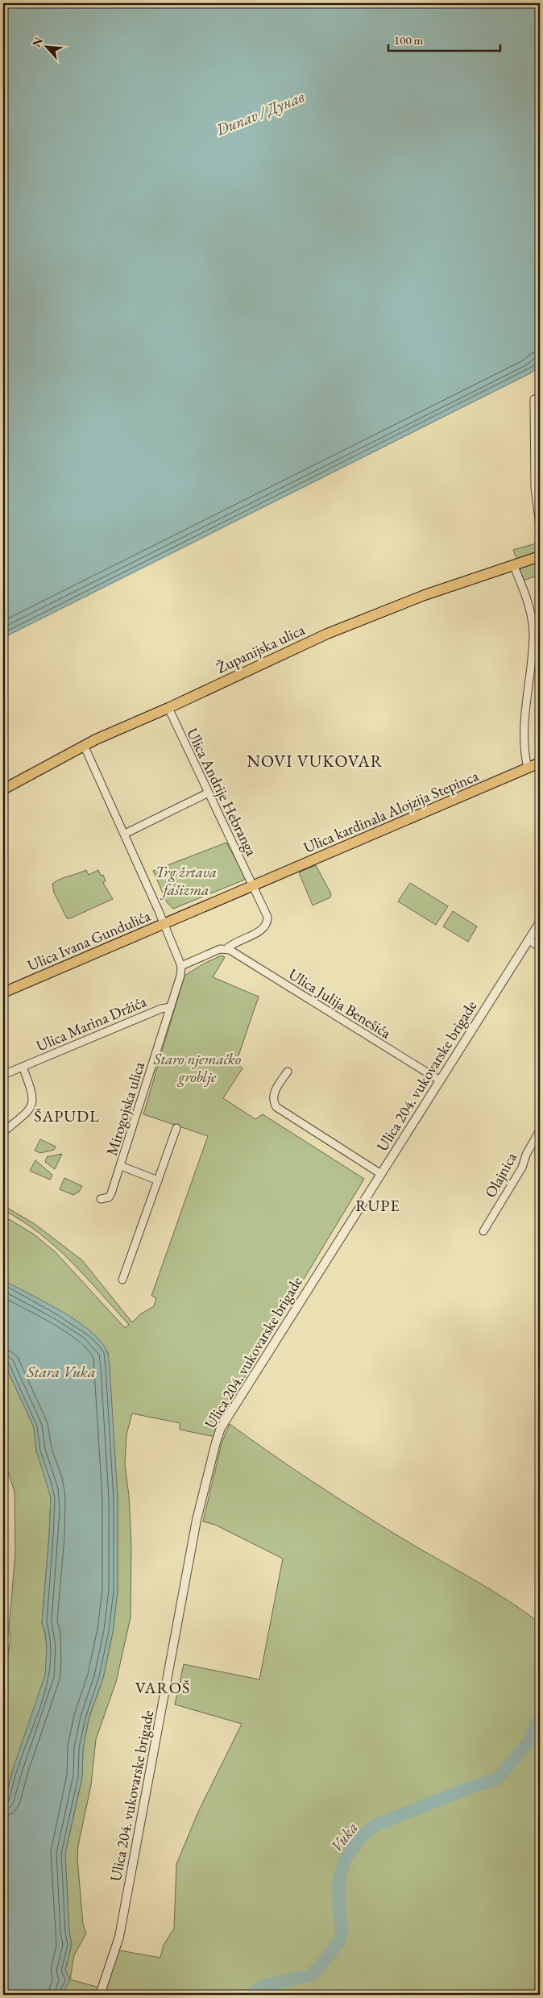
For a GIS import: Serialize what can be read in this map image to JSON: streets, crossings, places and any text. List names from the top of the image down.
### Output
{
  "streets": {
    "main road": ["Županijska ulica", "Ulica kardinala Alojzija Stepinca", "Ulica Ivana Gundulića"],
    "street": [
      "Ulica Andrije Hebranga",
      "Ulica Julija Benešića",
      "Ulica Marina Držića",
      "Ulica 204. vukovarske brigade",
      "Mirogojska ulica",
      "Olajnica"
    ]
  },
  "crossings": [
    ["Županijska ulica", "Ulica Andrije Hebranga"],
    ["Ulica Andrije Hebranga", "Ulica kardinala Alojzija Stepinca"],
    ["Ulica Julija Benešića", "Ulica 204. vukovarske brigade"],
    ["Ulica Marina Držića", "Mirogojska ulica"]
  ],
  "districts": [
    "NOVI VUKOVAR",
    "ŠAPUDL",
    "RUPE",
    "VAROŠ"
  ],
  "water": ["Dunav / Дунав", "Stara Vuka", "Vuka"],
  "parks": ["Trg žrtava fašizma", "Staro njemačko groblje"],
  "scale_bar": "100 m",
  "north": "top left"
}
